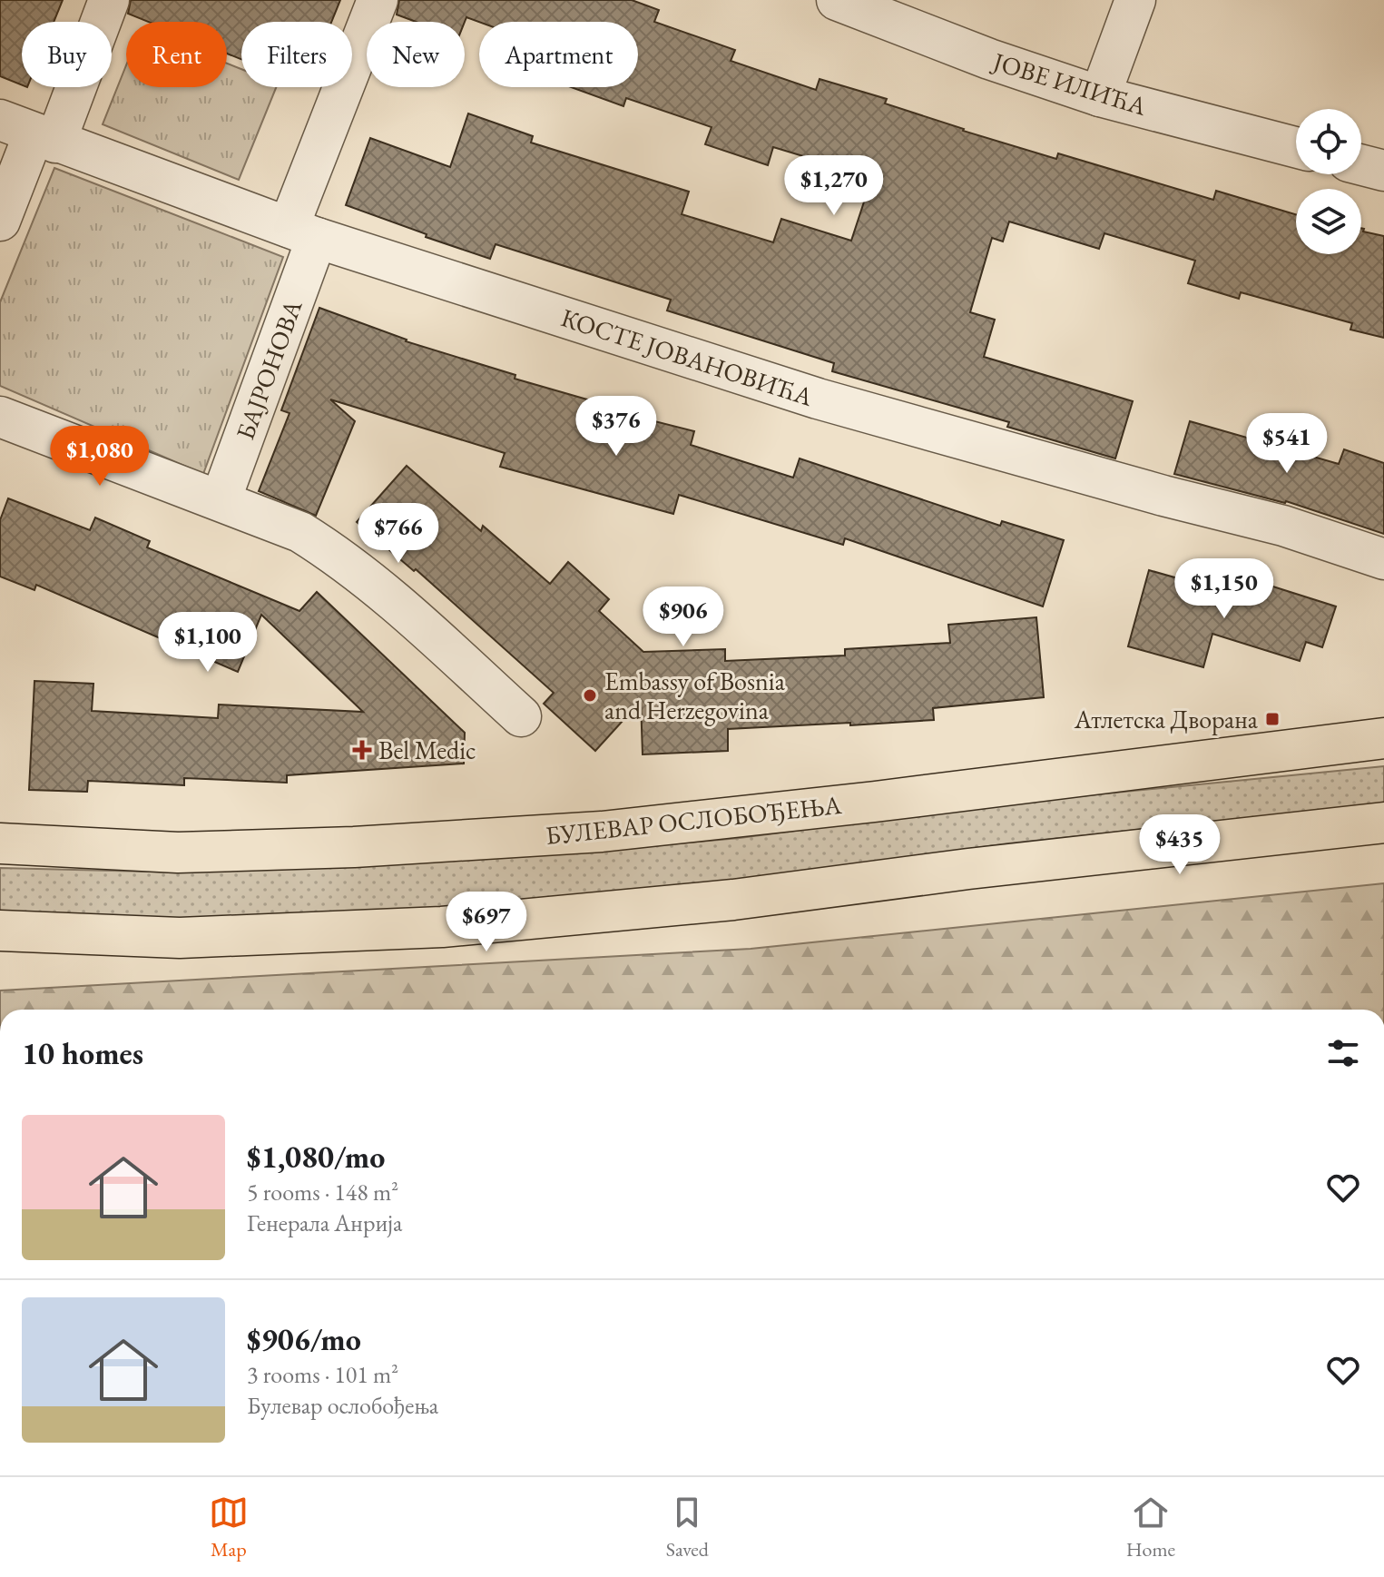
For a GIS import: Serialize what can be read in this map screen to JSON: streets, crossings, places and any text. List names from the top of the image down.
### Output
{
  "streets": {
    "main road": ["БУЛЕВАР ОСЛОБОЂЕЊА"],
    "street": ["ЈОВЕ ИЛИЋА", "КОСТЕ ЈОВАНОВИЋА", "БАЈРОНОВА"]
  },
  "crossings": [
    ["КОСТЕ ЈОВАНОВИЋА", "БАЈРОНОВА"]
  ],
  "places": {
    "other": ["Embassy of Bosnia and Herzegovina"],
    "transit": ["Атлетска Дворана"],
    "health": ["Bel Medic"]
  },
  "page": {
    "chip": [
      "Buy",
      "Rent",
      "Filters",
      "New",
      "Apartment"
    ],
    "price": [
      "$1,270",
      "$376",
      "$541",
      "$1,080",
      "$766",
      "$1,150",
      "$906",
      "$1,100",
      "$435",
      "$697"
    ],
    "heading": "10 homes",
    "list": [
      {
        "name": "$1,080/mo",
        "note": "5 rooms · 148 m² · Генерала Анрија"
      },
      {
        "name": "$906/mo",
        "note": "3 rooms · 101 m² · Булевар ослобођења"
      }
    ],
    "tabs": ["Map", "Saved", "Home"]
  }
}
